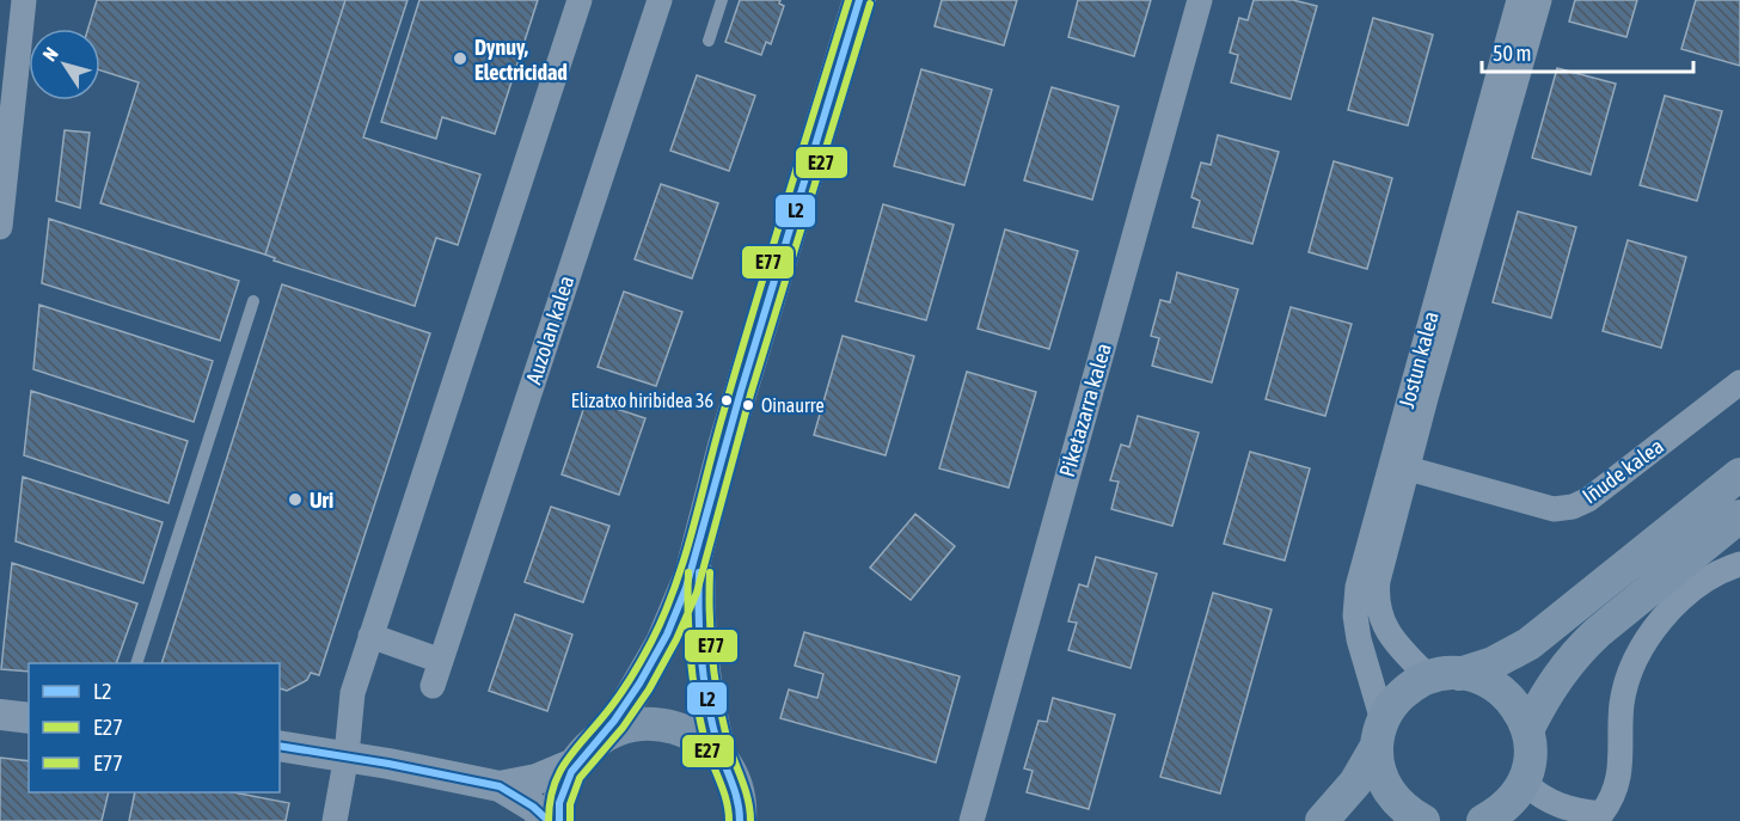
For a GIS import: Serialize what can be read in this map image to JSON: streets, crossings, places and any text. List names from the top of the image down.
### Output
{
  "streets": {
    "street": [
      "Auzolan kalea",
      "Jostun kalea",
      "Piketazarra kalea",
      "Iñude kalea"
    ]
  },
  "crossings": [
    ["Jostun kalea", "Iñude kalea"]
  ],
  "places": [
    "Dynuy, Electricidad",
    "Elizatxo hiribidea 36",
    "Oinaurre",
    "Uri"
  ],
  "lines": ["transit line L2", "transit line E77", "transit line E27"],
  "legend": ["L2", "E27", "E77"],
  "scale_bar": "50 m",
  "north": "top left"
}
